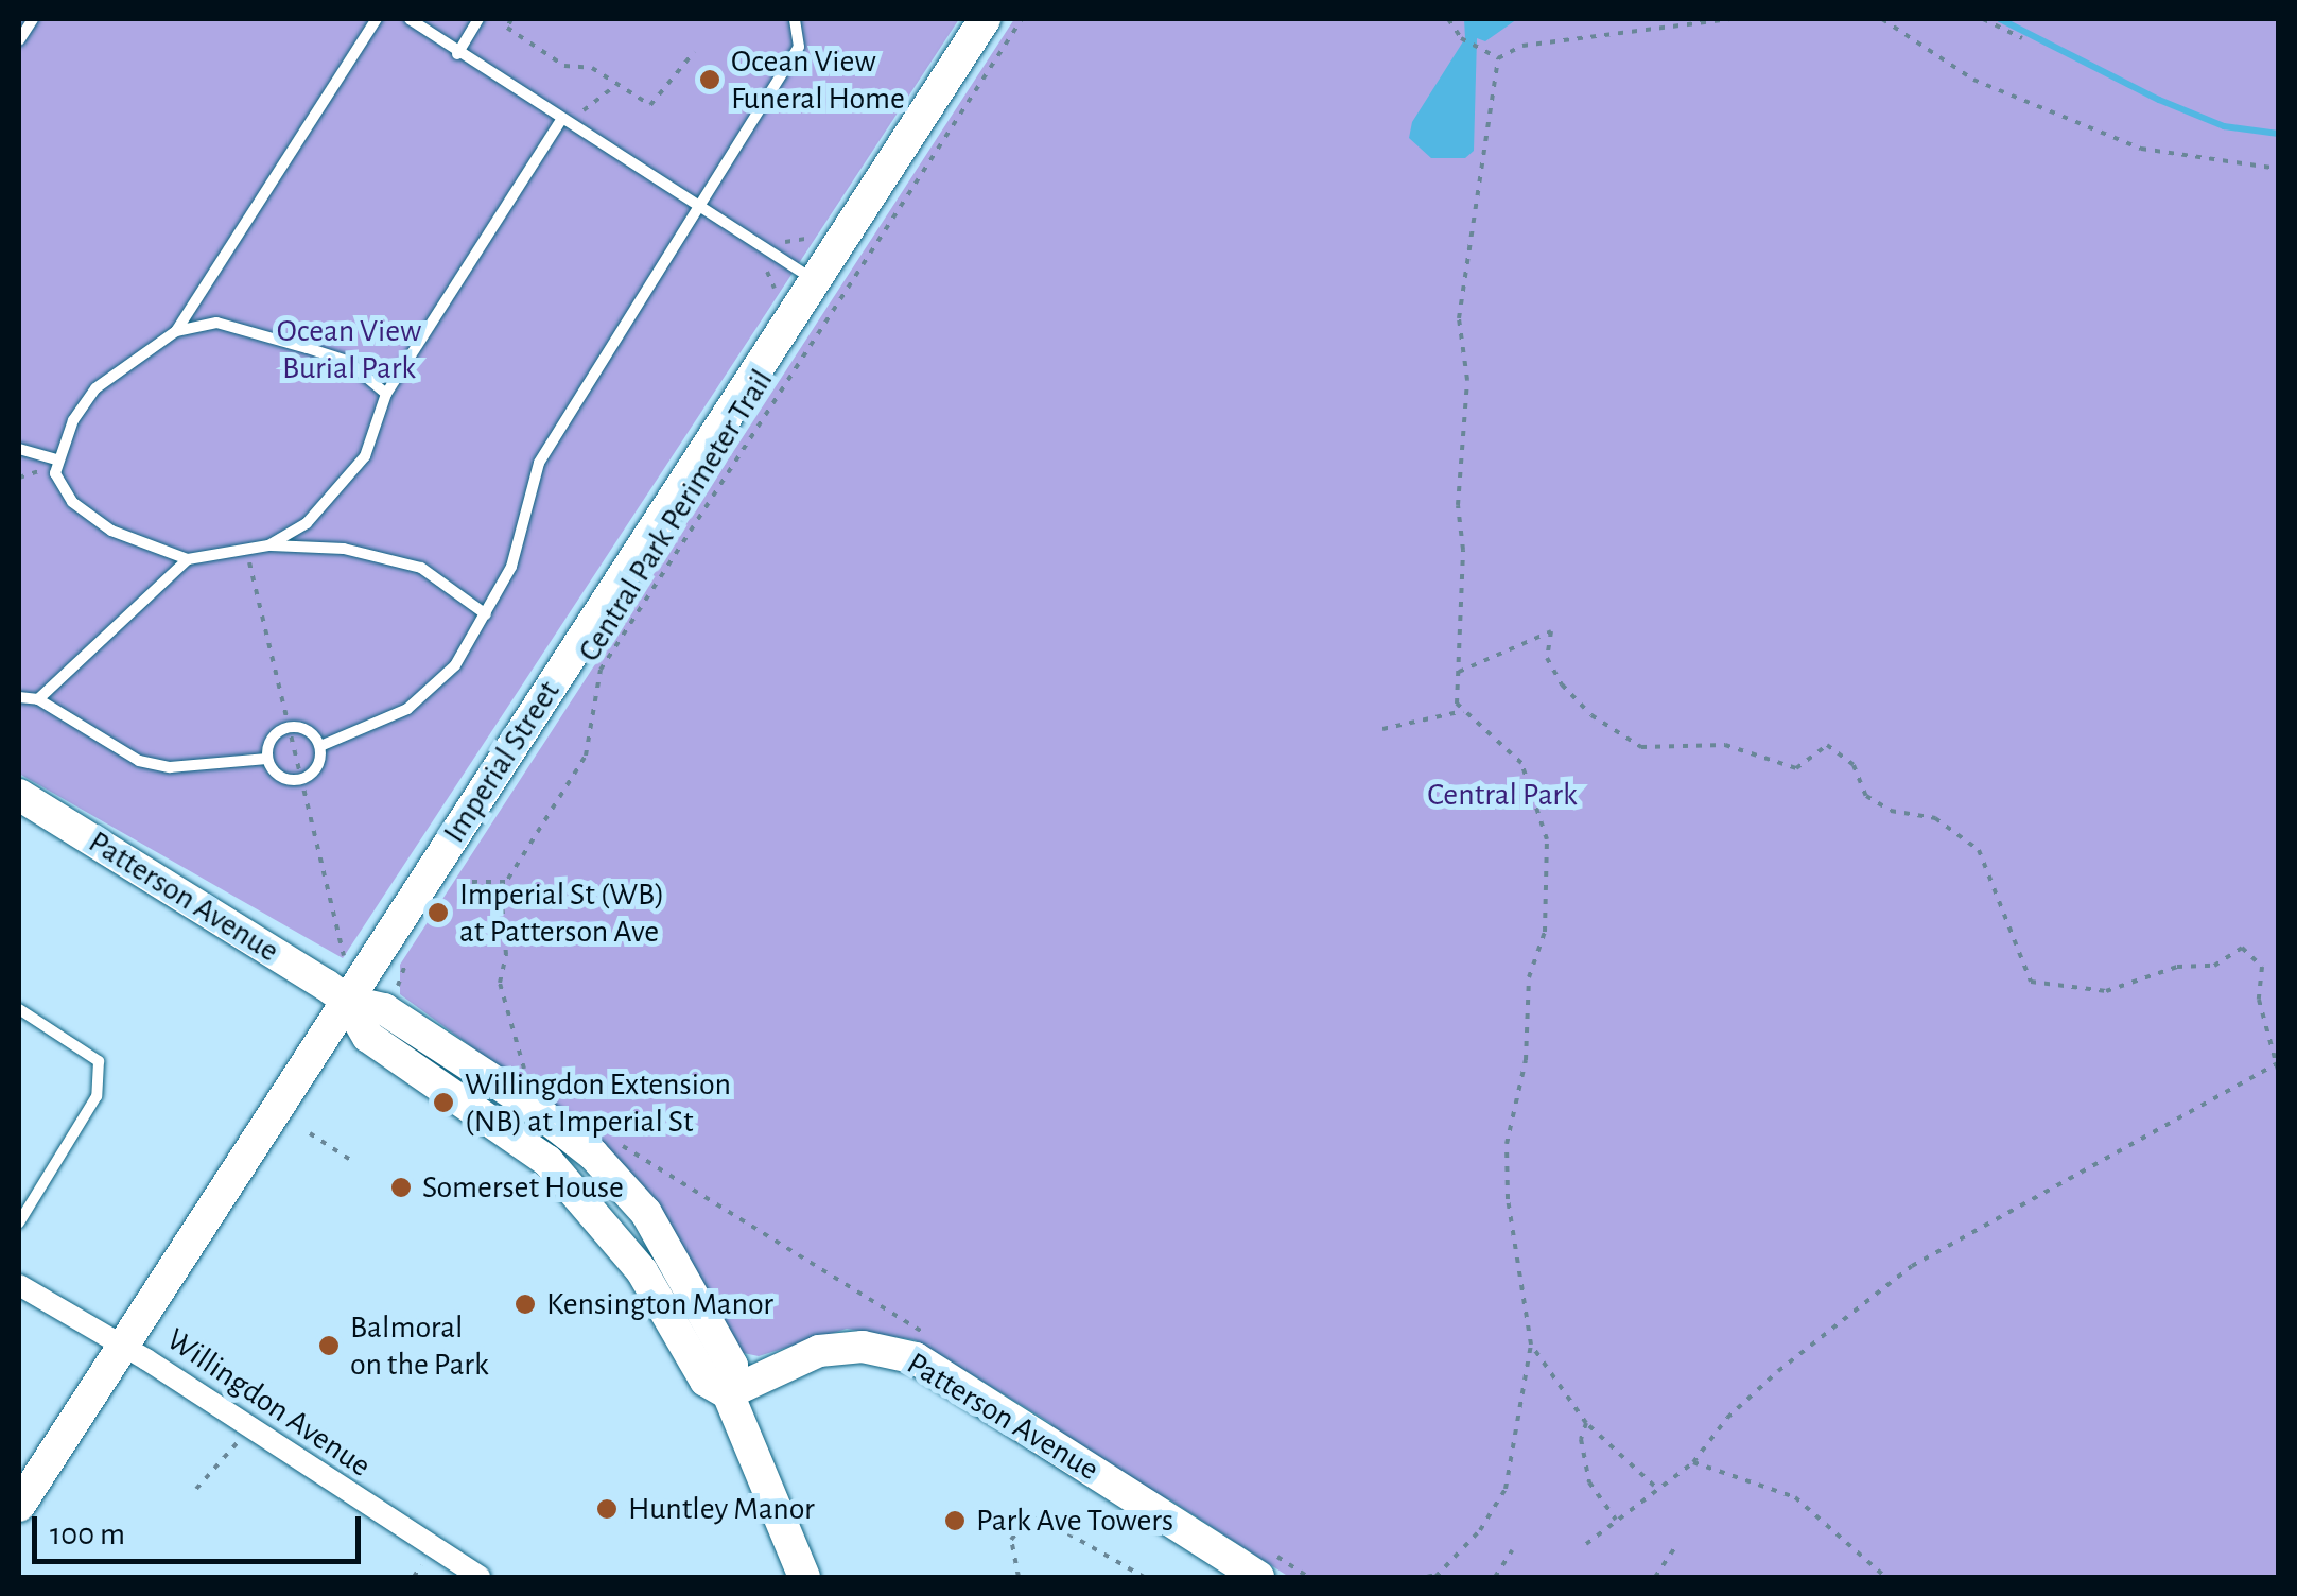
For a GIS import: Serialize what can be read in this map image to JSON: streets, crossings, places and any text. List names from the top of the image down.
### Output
{
  "streets": {
    "main road": ["Imperial Street", "Patterson Avenue"],
    "street": ["Willingdon Avenue"],
    "path": ["Central Park Perimeter Trail"]
  },
  "crossings": [
    ["Imperial Street", "Patterson Avenue"],
    ["Imperial Street", "Willingdon Avenue"]
  ],
  "parks": ["Ocean View Burial Park", "Central Park"],
  "places": [
    "Ocean View Funeral Home",
    "Imperial St (WB) at Patterson Ave",
    "Willingdon Extension (NB) at Imperial St",
    "Somerset House",
    "Kensington Manor",
    "Balmoral on the Park",
    "Huntley Manor",
    "Park Ave Towers"
  ],
  "scale_bar": "100 m"
}
